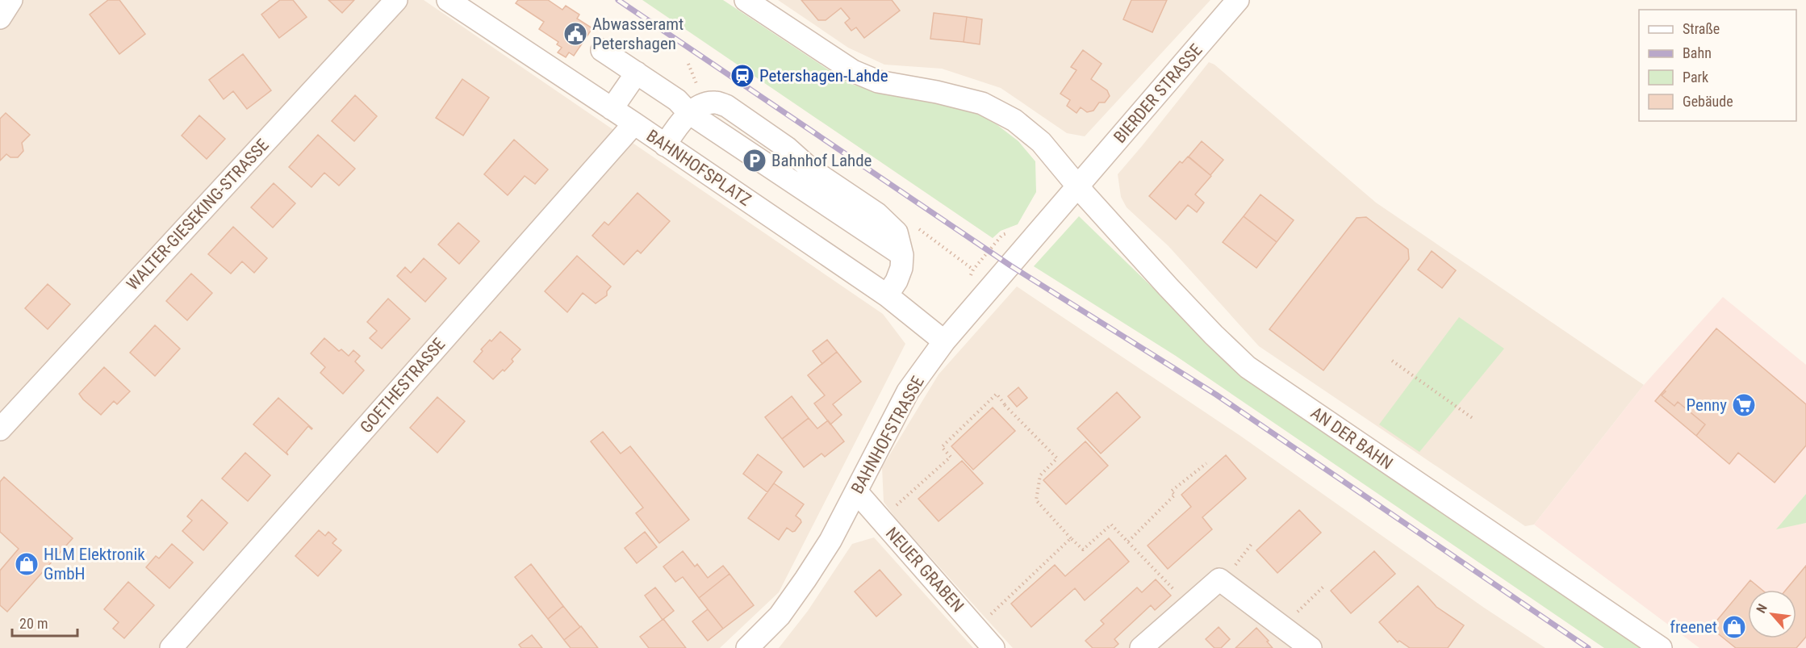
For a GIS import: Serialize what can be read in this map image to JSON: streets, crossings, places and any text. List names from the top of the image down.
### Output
{
  "streets": {
    "street": [
      "BIERDER STRASSE",
      "BAHNHOFSPLATZ",
      "WALTER-GIESEKING-STRASSE",
      "GOETHESTRASSE",
      "BAHNHOFSTRASSE",
      "AN DER BAHN",
      "NEUER GRABEN"
    ]
  },
  "crossings": [
    ["BIERDER STRASSE", "BAHNHOFSTRASSE"],
    ["BIERDER STRASSE", "AN DER BAHN"],
    ["BAHNHOFSPLATZ", "GOETHESTRASSE"],
    ["BAHNHOFSPLATZ", "BAHNHOFSTRASSE"],
    ["BAHNHOFSTRASSE", "AN DER BAHN"],
    ["BAHNHOFSTRASSE", "NEUER GRABEN"]
  ],
  "places": {
    "public building": ["Abwasseramt Petershagen"],
    "station": ["Petershagen-Lahde"],
    "parking": ["Bahnhof Lahde"],
    "supermarket": ["Penny"],
    "shop": ["HLM Elektronik GmbH", "freenet"]
  },
  "legend": [
    "Straße",
    "Bahn",
    "Park",
    "Gebäude"
  ],
  "scale_bar": "20 m",
  "north": "top left"
}
